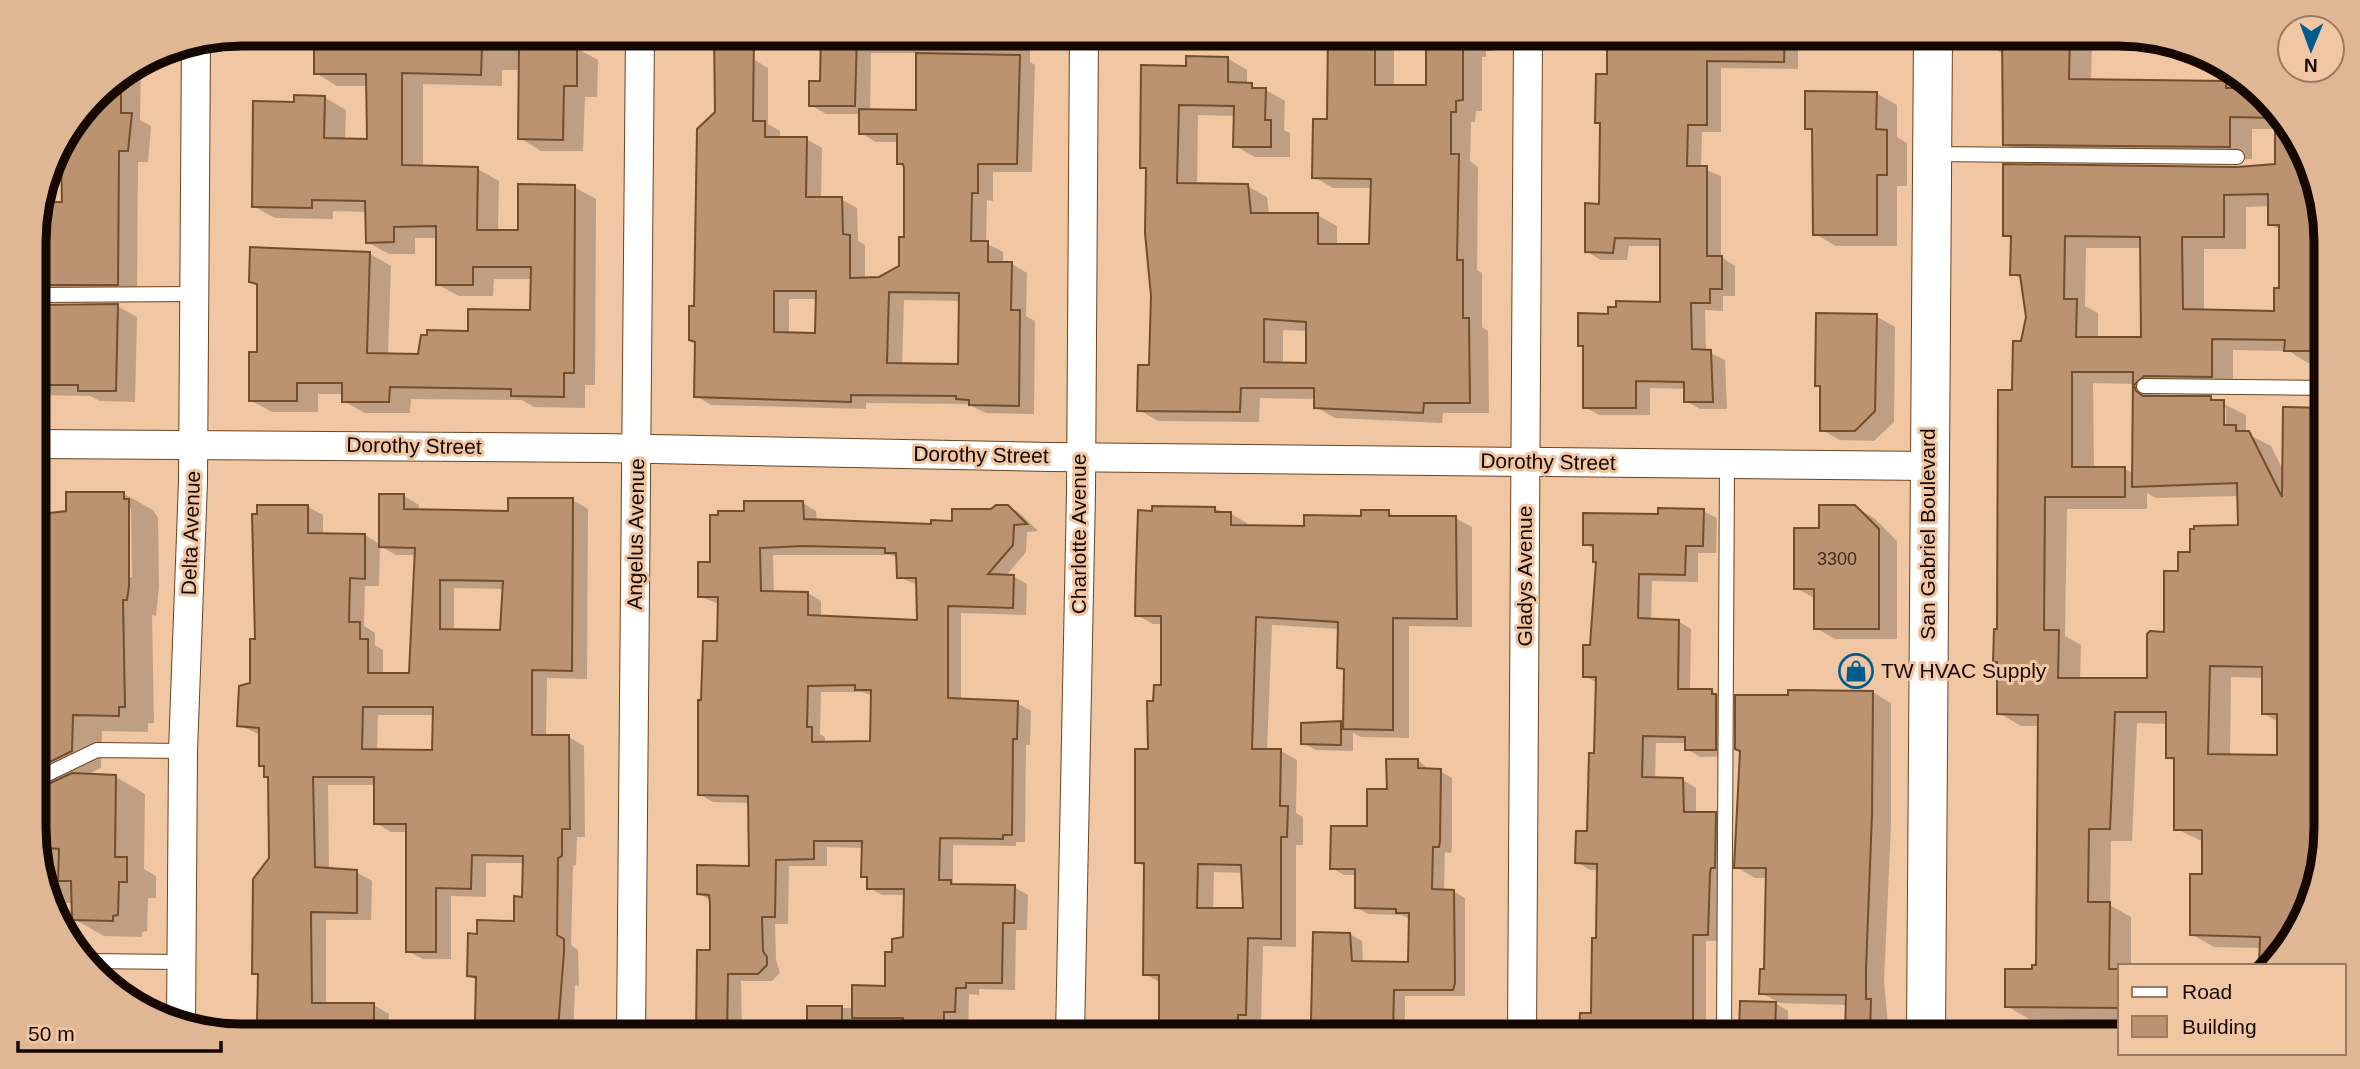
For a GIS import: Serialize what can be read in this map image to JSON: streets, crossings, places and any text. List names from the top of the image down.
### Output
{
  "streets": {
    "main road": ["San Gabriel Boulevard"],
    "street": [
      "Dorothy Street",
      "Delta Avenue",
      "Angelus Avenue",
      "Charlotte Avenue",
      "Gladys Avenue"
    ]
  },
  "crossings": [
    ["Dorothy Street", "Delta Avenue"],
    ["Dorothy Street", "Angelus Avenue"],
    ["Dorothy Street", "Charlotte Avenue"],
    ["Dorothy Street", "San Gabriel Boulevard"],
    ["Dorothy Street", "Gladys Avenue"]
  ],
  "places": {
    "shop": ["TW HVAC Supply"]
  },
  "house_numbers": ["3300"],
  "legend": ["Road", "Building"],
  "scale_bar": "50 m",
  "north": "bottom"
}
